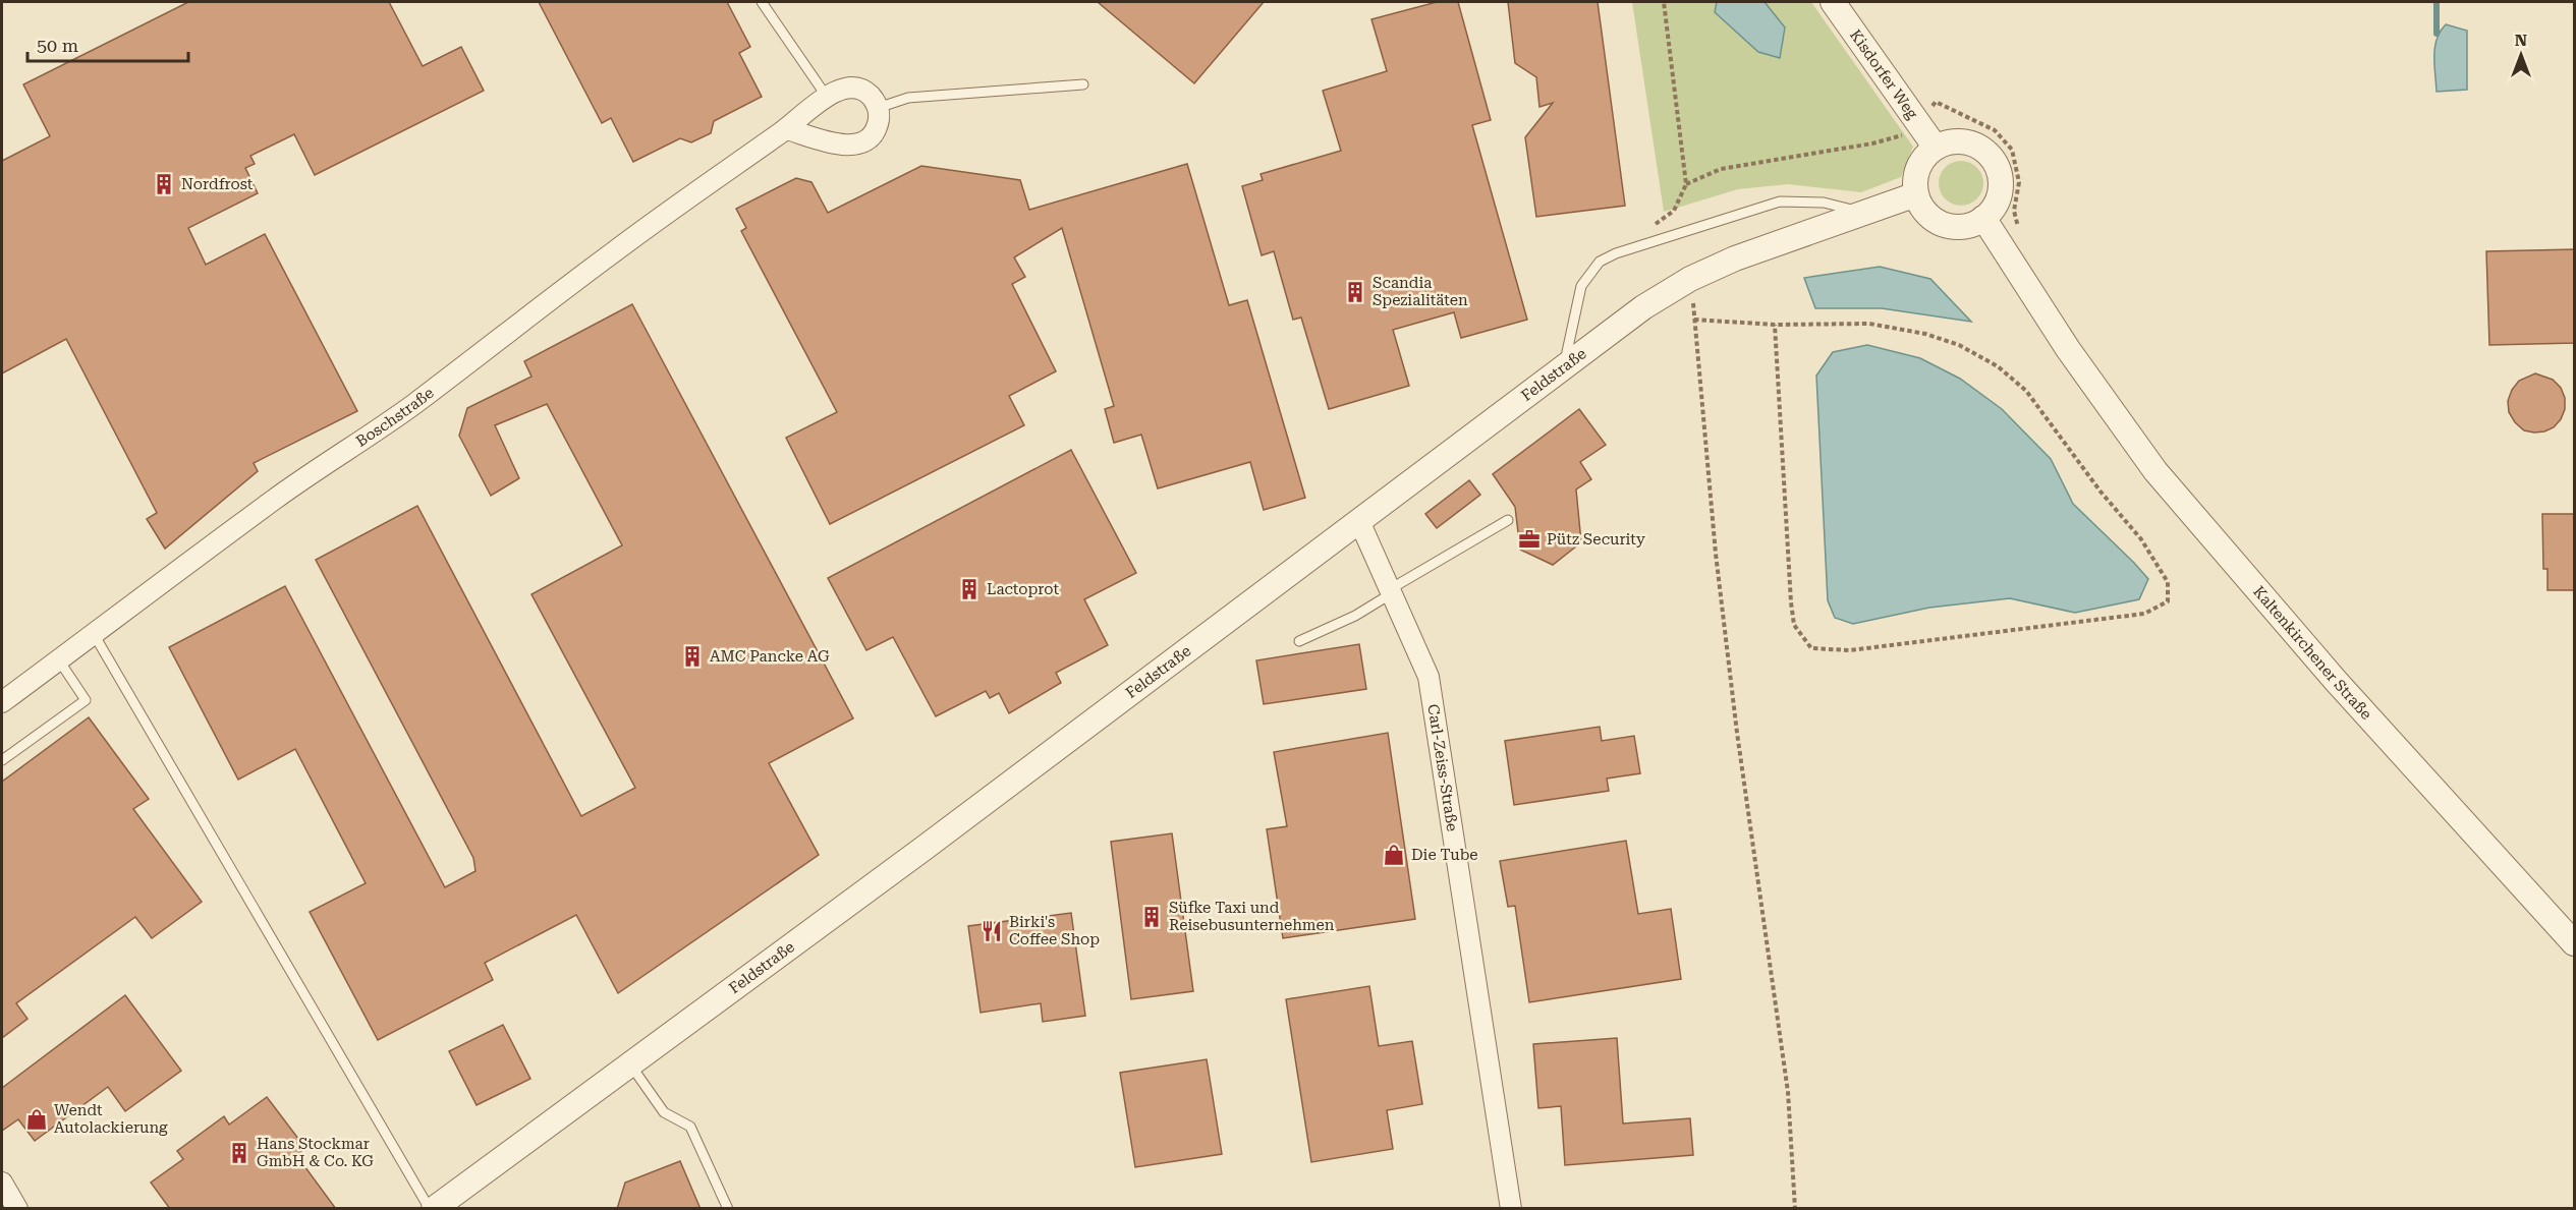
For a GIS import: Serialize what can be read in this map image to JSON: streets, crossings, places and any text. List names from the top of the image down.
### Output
{
  "streets": {
    "street": [
      "Kisdorfer Weg",
      "Feldstraße",
      "Boschstraße",
      "Kaltenkirchener Straße",
      "Carl-Zeiss-Straße"
    ]
  },
  "crossings": [
    ["Kisdorfer Weg", "Feldstraße"],
    ["Kisdorfer Weg", "Kaltenkirchener Straße"],
    ["Feldstraße", "Kaltenkirchener Straße"],
    ["Feldstraße", "Carl-Zeiss-Straße"]
  ],
  "places": {
    "building": [
      "Nordfrost",
      "Scandia Spezialitäten",
      "Lactoprot",
      "AMC Pancke AG",
      "Süfke Taxi und Reisebusunternehmen",
      "Hans Stockmar GmbH & Co. KG"
    ],
    "office": ["Pütz Security"],
    "shop": ["Die Tube", "Wendt Autolackierung"],
    "restaurant": ["Birki's Coffee Shop"]
  },
  "scale_bar": "50 m",
  "north": "top"
}
